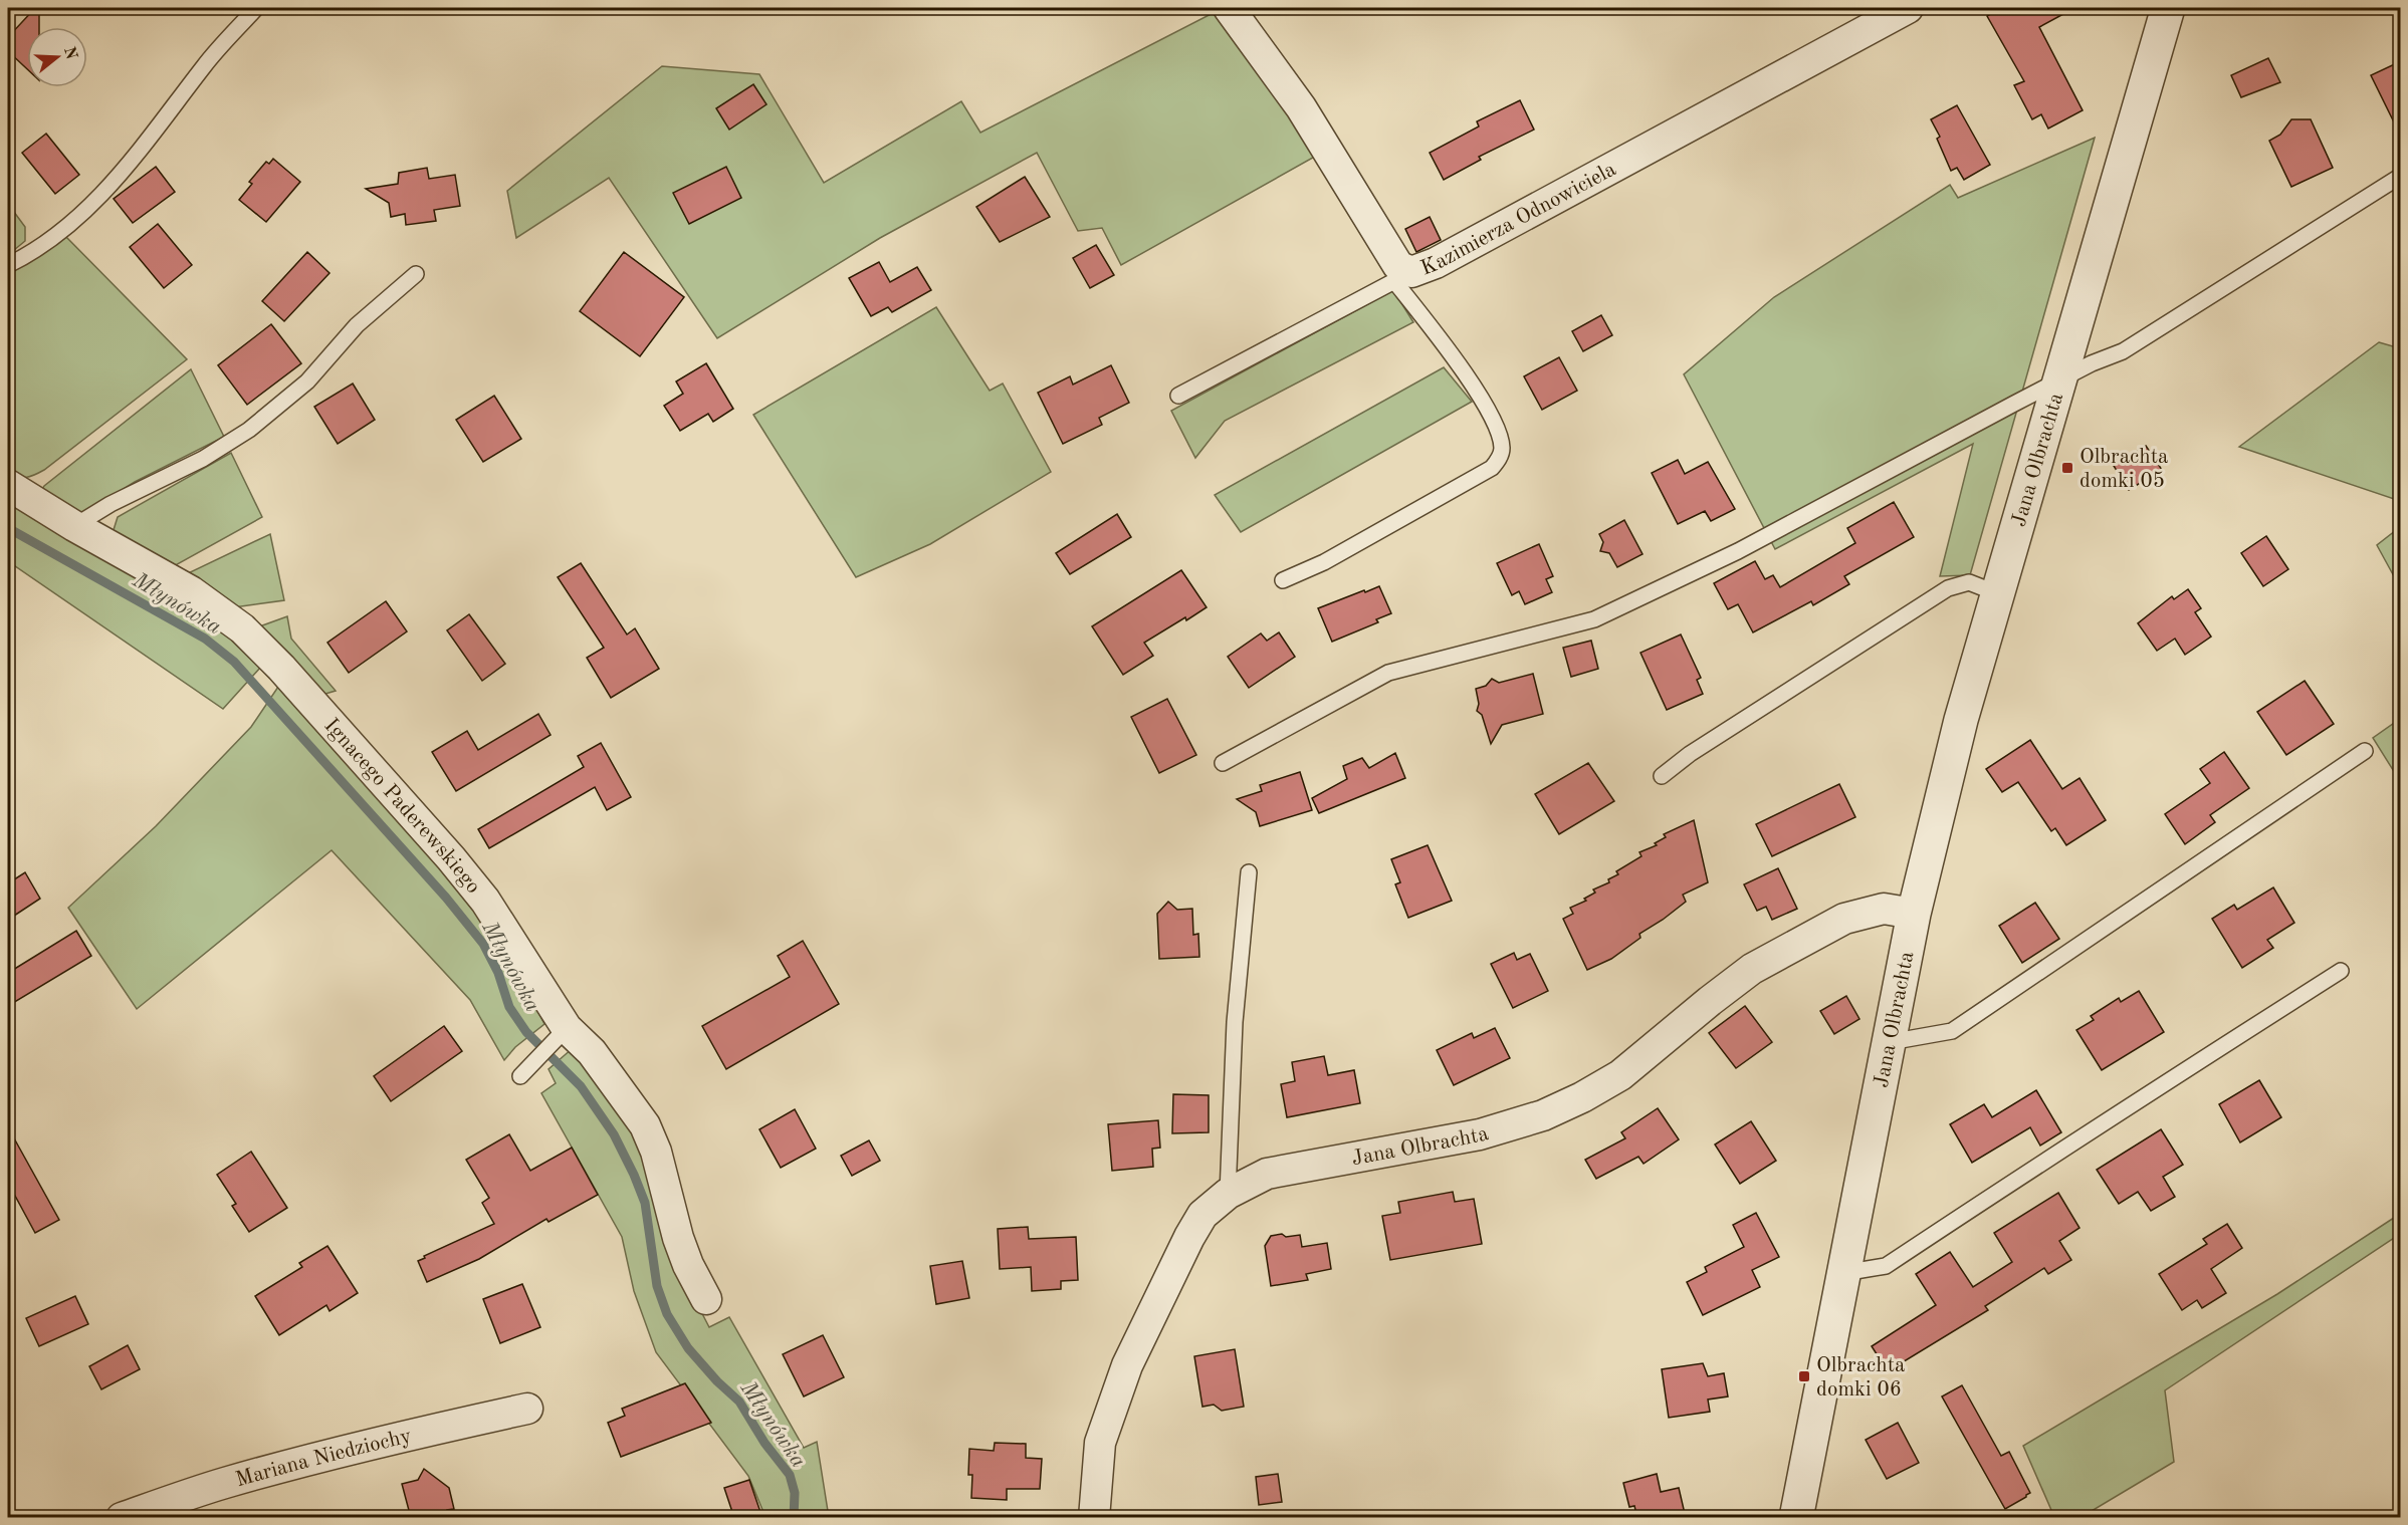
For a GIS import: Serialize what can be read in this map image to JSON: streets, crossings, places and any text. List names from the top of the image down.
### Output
{
  "streets": {
    "street": [
      "Kazimierza Odnowiciela",
      "Jana Olbrachta",
      "Ignacego Paderewskiego",
      "Mariana Niedziochy"
    ]
  },
  "water": ["Młynówka"],
  "places": {
    "transit": ["Olbrachta domki 05", "Olbrachta domki 06"]
  },
  "north": "right"
}
